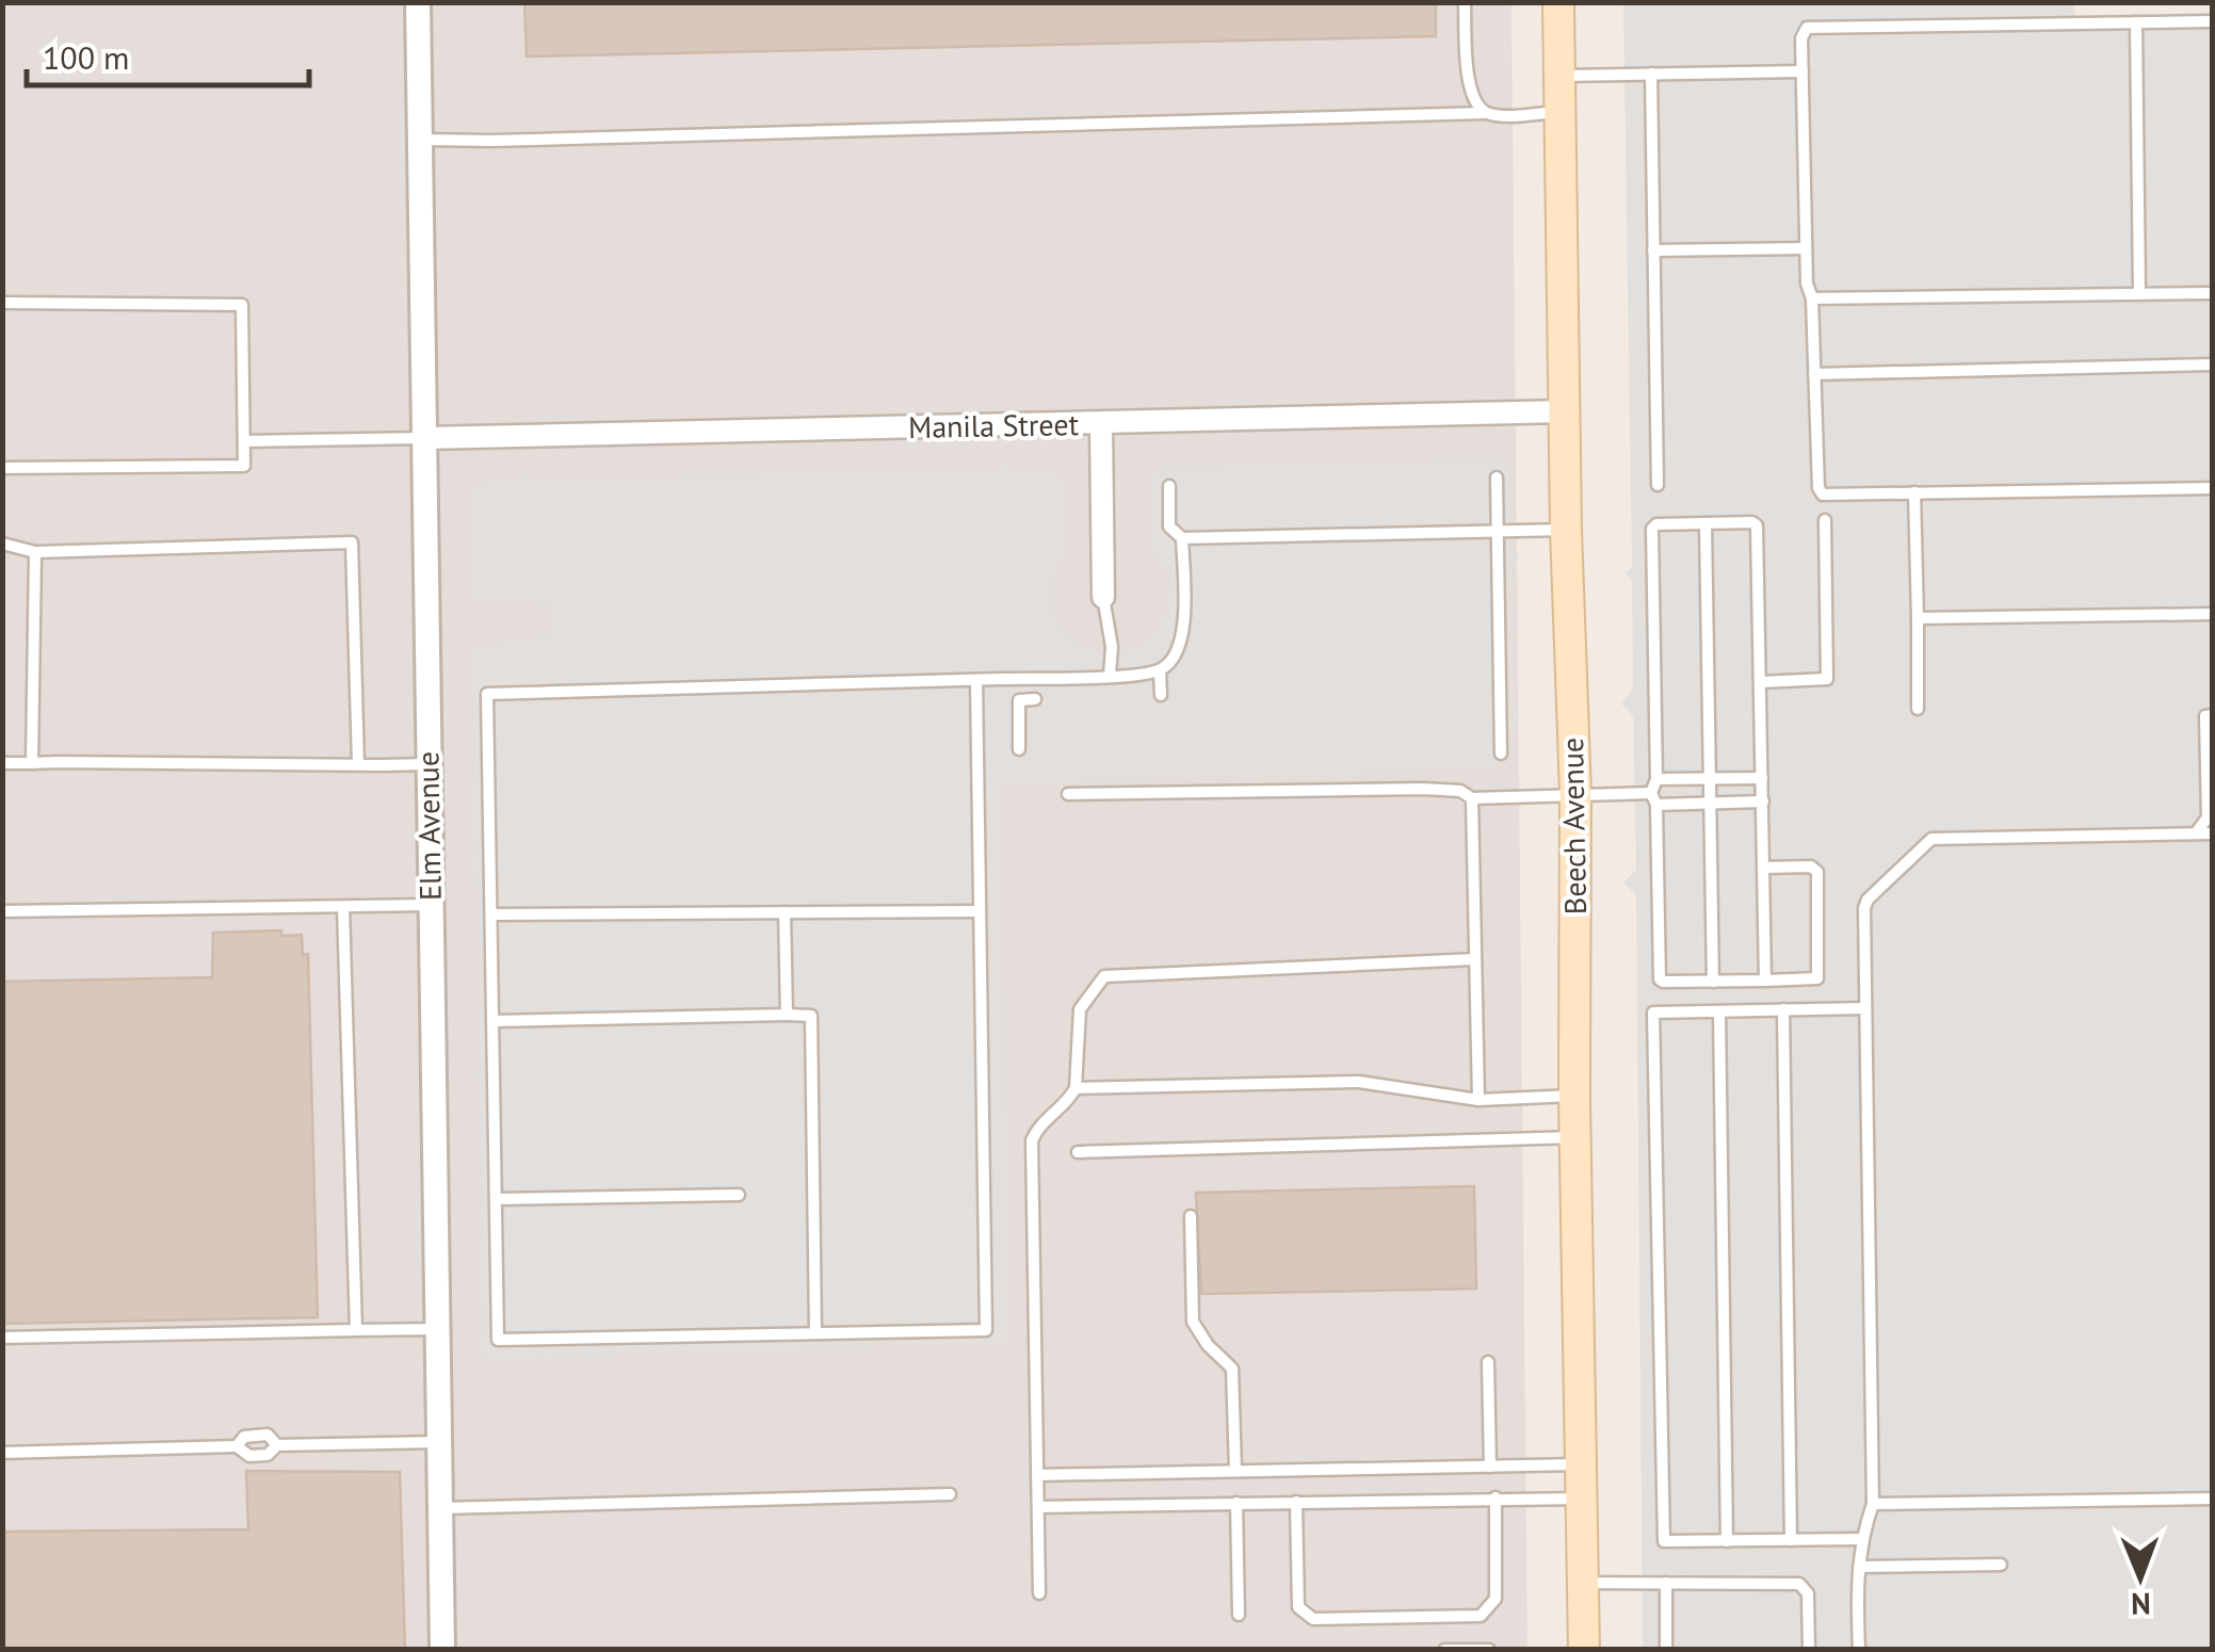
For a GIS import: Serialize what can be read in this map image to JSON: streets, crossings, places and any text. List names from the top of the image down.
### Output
{
  "streets": {
    "main road": ["Beech Avenue"],
    "street": ["Manila Street", "Elm Avenue"]
  },
  "crossings": [
    ["Manila Street", "Elm Avenue"],
    ["Manila Street", "Beech Avenue"]
  ],
  "scale_bar": "100 m",
  "north": "bottom"
}
